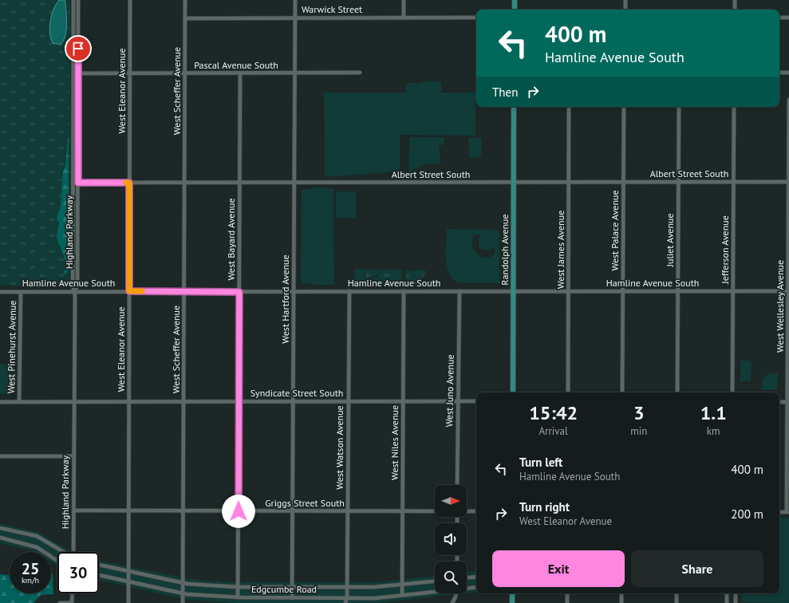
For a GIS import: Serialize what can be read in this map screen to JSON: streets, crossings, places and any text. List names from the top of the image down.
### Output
{
  "streets": {
    "main road": ["Randolph Avenue"],
    "street": [
      "Warwick Street",
      "Pascal Avenue South",
      "West Eleanor Avenue",
      "West Scheffer Avenue",
      "Albert Street South",
      "West Palace Avenue",
      "Highland Parkway",
      "West Bayard Avenue",
      "Juliet Avenue",
      "West James Avenue",
      "Jefferson Avenue",
      "Hamline Avenue South",
      "West Hartford Avenue",
      "West Wellesley Avenue",
      "West Pinehurst Avenue",
      "West Juno Avenue",
      "Syndicate Street South",
      "West Niles Avenue",
      "West Watson Avenue",
      "Griggs Street South",
      "Edgcumbe Road"
    ]
  },
  "crossings": [
    ["Warwick Street", "West Scheffer Avenue"],
    ["Warwick Street", "West Hartford Avenue"],
    ["Pascal Avenue South", "West Eleanor Avenue"],
    ["Pascal Avenue South", "West Scheffer Avenue"],
    ["Pascal Avenue South", "Highland Parkway"],
    ["Pascal Avenue South", "West Bayard Avenue"],
    ["Pascal Avenue South", "West Hartford Avenue"],
    ["West Eleanor Avenue", "Albert Street South"],
    ["West Eleanor Avenue", "Hamline Avenue South"],
    ["West Eleanor Avenue", "Syndicate Street South"],
    ["West Eleanor Avenue", "Griggs Street South"],
    ["West Eleanor Avenue", "Edgcumbe Road"],
    ["West Scheffer Avenue", "Albert Street South"],
    ["West Scheffer Avenue", "Hamline Avenue South"],
    ["West Scheffer Avenue", "Syndicate Street South"],
    ["West Scheffer Avenue", "Griggs Street South"],
    ["West Scheffer Avenue", "Edgcumbe Road"],
    ["Albert Street South", "West Palace Avenue"],
    ["Albert Street South", "Highland Parkway"],
    ["Albert Street South", "West Bayard Avenue"],
    ["Albert Street South", "Juliet Avenue"],
    ["Albert Street South", "Randolph Avenue"],
    ["Albert Street South", "West James Avenue"],
    ["Albert Street South", "Jefferson Avenue"],
    ["Albert Street South", "West Hartford Avenue"],
    ["Albert Street South", "West Wellesley Avenue"],
    ["West Palace Avenue", "Hamline Avenue South"],
    ["Highland Parkway", "Hamline Avenue South"],
    ["Highland Parkway", "Syndicate Street South"],
    ["Highland Parkway", "Griggs Street South"],
    ["West Bayard Avenue", "Hamline Avenue South"],
    ["West Bayard Avenue", "Syndicate Street South"],
    ["West Bayard Avenue", "Griggs Street South"],
    ["West Bayard Avenue", "Edgcumbe Road"],
    ["Juliet Avenue", "Hamline Avenue South"],
    ["Randolph Avenue", "Hamline Avenue South"],
    ["West James Avenue", "Hamline Avenue South"],
    ["Jefferson Avenue", "Hamline Avenue South"],
    ["Hamline Avenue South", "West Hartford Avenue"],
    ["Hamline Avenue South", "West Wellesley Avenue"],
    ["Hamline Avenue South", "West Pinehurst Avenue"],
    ["Hamline Avenue South", "West Juno Avenue"],
    ["Hamline Avenue South", "West Niles Avenue"],
    ["Hamline Avenue South", "West Watson Avenue"],
    ["West Hartford Avenue", "Syndicate Street South"],
    ["West Hartford Avenue", "Griggs Street South"],
    ["West Hartford Avenue", "Edgcumbe Road"],
    ["West Pinehurst Avenue", "Syndicate Street South"],
    ["West Juno Avenue", "Syndicate Street South"],
    ["Syndicate Street South", "West Niles Avenue"],
    ["Syndicate Street South", "West Watson Avenue"],
    ["West Niles Avenue", "Griggs Street South"],
    ["West Niles Avenue", "Edgcumbe Road"],
    ["West Watson Avenue", "Griggs Street South"],
    ["West Watson Avenue", "Edgcumbe Road"]
  ],
  "north": "right",
  "page": {
    "turn": ["400 m", "Hamline Avenue South"],
    "then": "Then",
    "eta": [
      "15:42",
      "Arrival",
      "3",
      "min",
      "1.1",
      "km"
    ],
    "list": [
      {
        "name": "Turn left",
        "note": "Hamline Avenue South",
        "value": "400 m"
      },
      {
        "name": "Turn right",
        "note": "West Eleanor Avenue",
        "value": "200 m"
      }
    ],
    "buttons": ["Exit", "Share"],
    "speed": "25 km/h",
    "limit": "30"
  }
}
